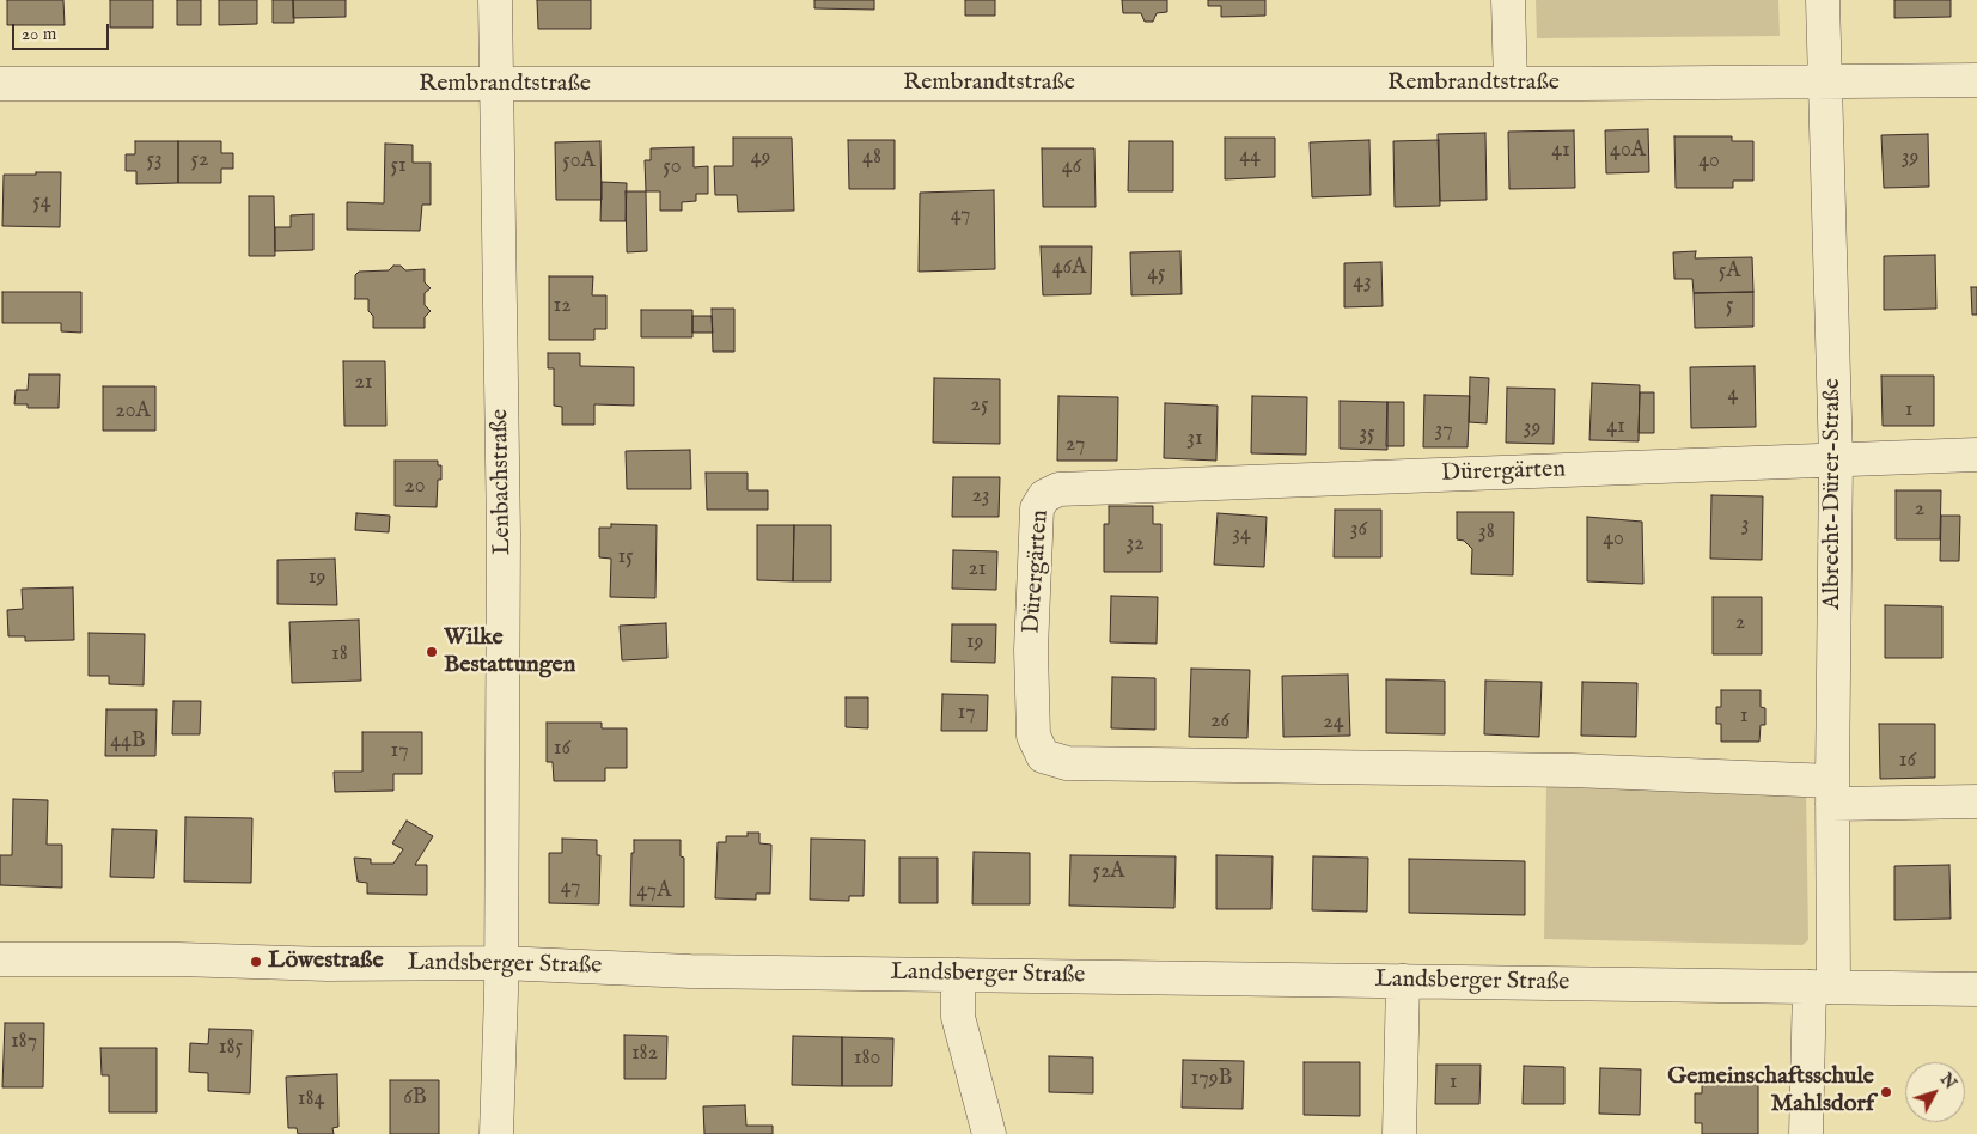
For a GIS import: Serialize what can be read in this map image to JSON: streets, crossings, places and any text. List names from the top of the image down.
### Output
{
  "streets": {
    "street": [
      "Rembrandtstraße",
      "Dürergärten",
      "Lenbachstraße",
      "Albrecht-Dürer-Straße",
      "Landsberger Straße"
    ]
  },
  "crossings": [
    ["Rembrandtstraße", "Lenbachstraße"],
    ["Rembrandtstraße", "Albrecht-Dürer-Straße"],
    ["Dürergärten", "Albrecht-Dürer-Straße"],
    ["Lenbachstraße", "Landsberger Straße"],
    ["Albrecht-Dürer-Straße", "Landsberger Straße"]
  ],
  "places": ["Wilke Bestattungen", "Löwestraße", "Gemeinschaftsschule Mahlsdorf"],
  "house_numbers": [
    "41",
    "40A",
    "44",
    "49",
    "48",
    "39",
    "53",
    "52",
    "50A",
    "40",
    "51",
    "50",
    "46",
    "54",
    "47",
    "46A",
    "5A",
    "45",
    "43",
    "12",
    "5",
    "21",
    "4",
    "25",
    "1",
    "20A",
    "41",
    "39",
    "37",
    "35",
    "31",
    "27",
    "20",
    "23",
    "2",
    "3",
    "36",
    "38",
    "34",
    "40",
    "32",
    "15",
    "21",
    "19",
    "2",
    "19",
    "18",
    "17",
    "1",
    "26",
    "24",
    "44B",
    "16",
    "17",
    "16",
    "52A",
    "47",
    "47A",
    "187",
    "185",
    "182",
    "180",
    "179B",
    "1",
    "6B",
    "184"
  ],
  "scale_bar": "20 m",
  "north": "top right"
}
